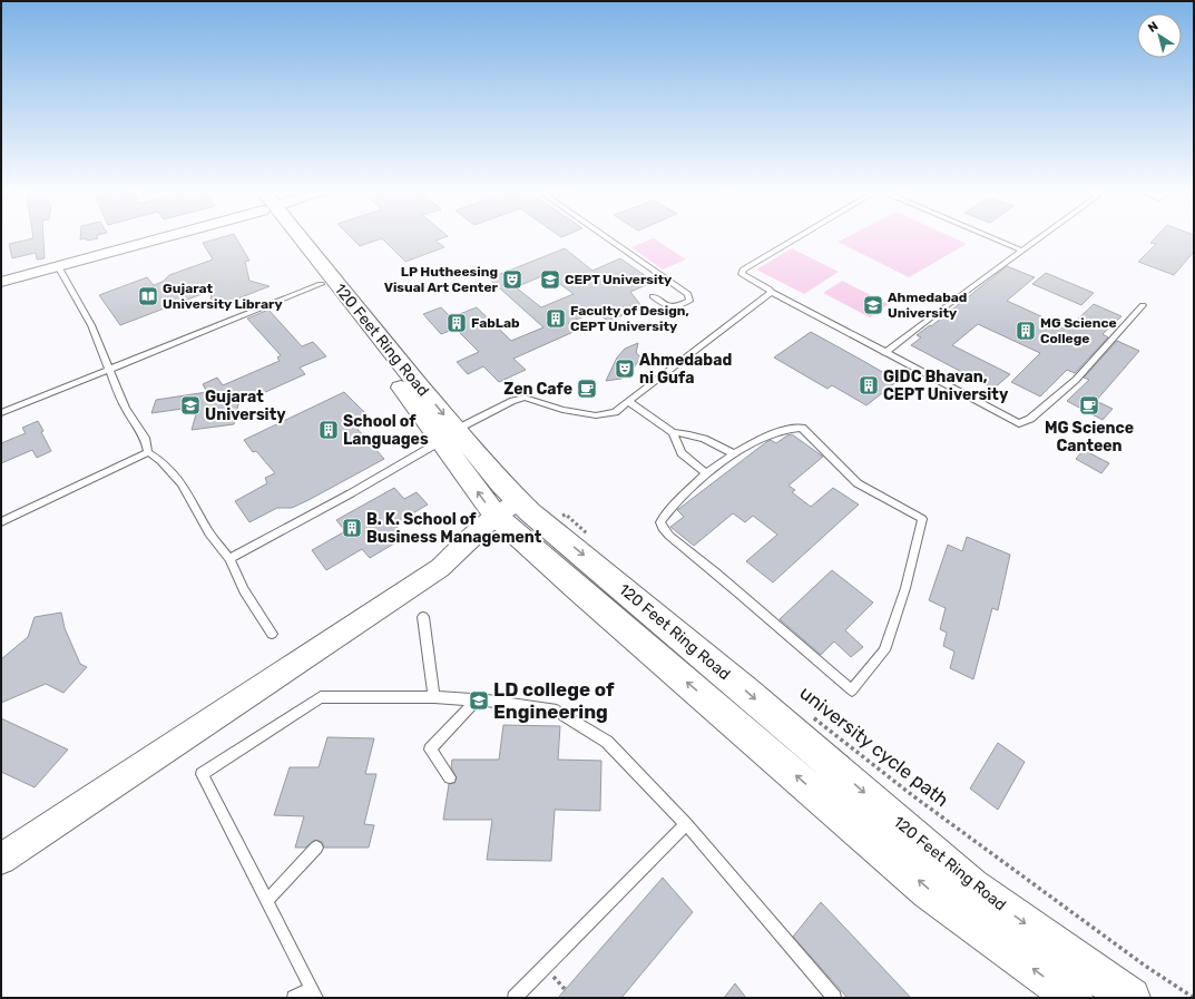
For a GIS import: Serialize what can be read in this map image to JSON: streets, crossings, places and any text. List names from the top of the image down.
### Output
{
  "streets": {
    "main road": ["120 Feet Ring Road"],
    "path": ["university cycle path"]
  },
  "places": {
    "theatre": ["LP Hutheesing Visual Art Center", "Ahmedabad ni Gufa"],
    "school or university": [
      "CEPT University",
      "Ahmedabad University",
      "Gujarat University",
      "LD college of Engineering"
    ],
    "library": ["Gujarat University Library"],
    "building": [
      "Faculty of Design, CEPT University",
      "FabLab",
      "MG Science College",
      "GIDC Bhavan, CEPT University",
      "School of Languages",
      "B. K. School of Business Management"
    ],
    "cafe": ["Zen Cafe", "MG Science Canteen"]
  },
  "north": "top left"
}
